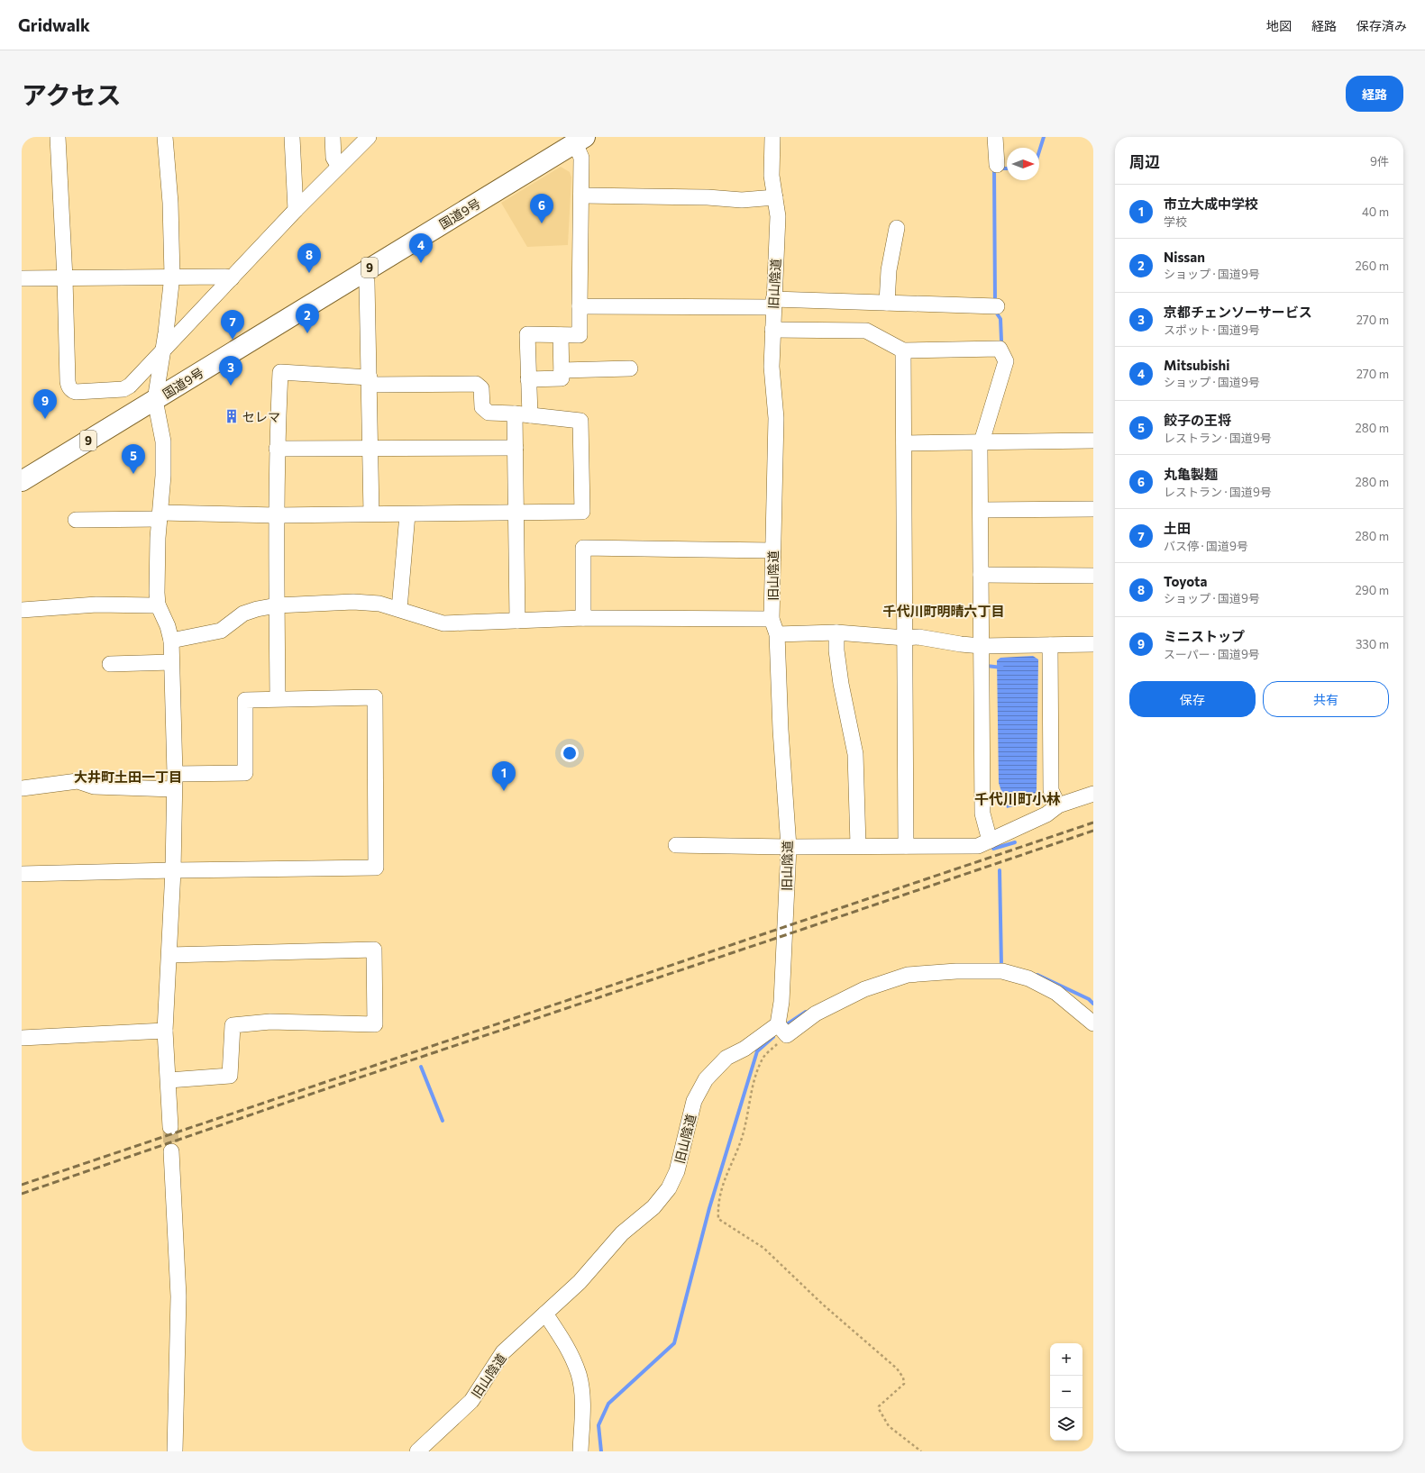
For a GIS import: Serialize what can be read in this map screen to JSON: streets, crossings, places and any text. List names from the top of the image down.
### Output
{
  "streets": {
    "highway": ["国道9号", "9"],
    "street": ["旧山陰道"]
  },
  "districts": ["千代川町明晴六丁目", "大井町土田一丁目", "千代川町小林"],
  "places": {
    "building": ["セレマ"]
  },
  "north": "right",
  "page": {
    "header": "Gridwalk",
    "nav": ["地図", "経路", "保存済み"],
    "title": "アクセス",
    "buttons": [
      "経路",
      ["保存", "共有"]
    ],
    "heading": ["周辺", "9件"],
    "list": [
      {
        "mark": "1",
        "name": "市立大成中学校",
        "note": "学校",
        "value": "40 m"
      },
      {
        "mark": "2",
        "name": "Nissan",
        "note": "ショップ · 国道9号",
        "value": "260 m"
      },
      {
        "mark": "3",
        "name": "京都チェンソーサービス",
        "note": "スポット · 国道9号",
        "value": "270 m"
      },
      {
        "mark": "4",
        "name": "Mitsubishi",
        "note": "ショップ · 国道9号",
        "value": "270 m"
      },
      {
        "mark": "5",
        "name": "餃子の王将",
        "note": "レストラン · 国道9号",
        "value": "280 m"
      },
      {
        "mark": "6",
        "name": "丸亀製麺",
        "note": "レストラン · 国道9号",
        "value": "280 m"
      },
      {
        "mark": "7",
        "name": "土田",
        "note": "バス停 · 国道9号",
        "value": "280 m"
      },
      {
        "mark": "8",
        "name": "Toyota",
        "note": "ショップ · 国道9号",
        "value": "290 m"
      },
      {
        "mark": "9",
        "name": "ミニストップ",
        "note": "スーパー · 国道9号",
        "value": "330 m"
      }
    ],
    "pins": [
      "6",
      "4",
      "8",
      "2",
      "7",
      "3",
      "9",
      "5",
      "1"
    ],
    "map_buttons": ["+", "−"]
  }
}
